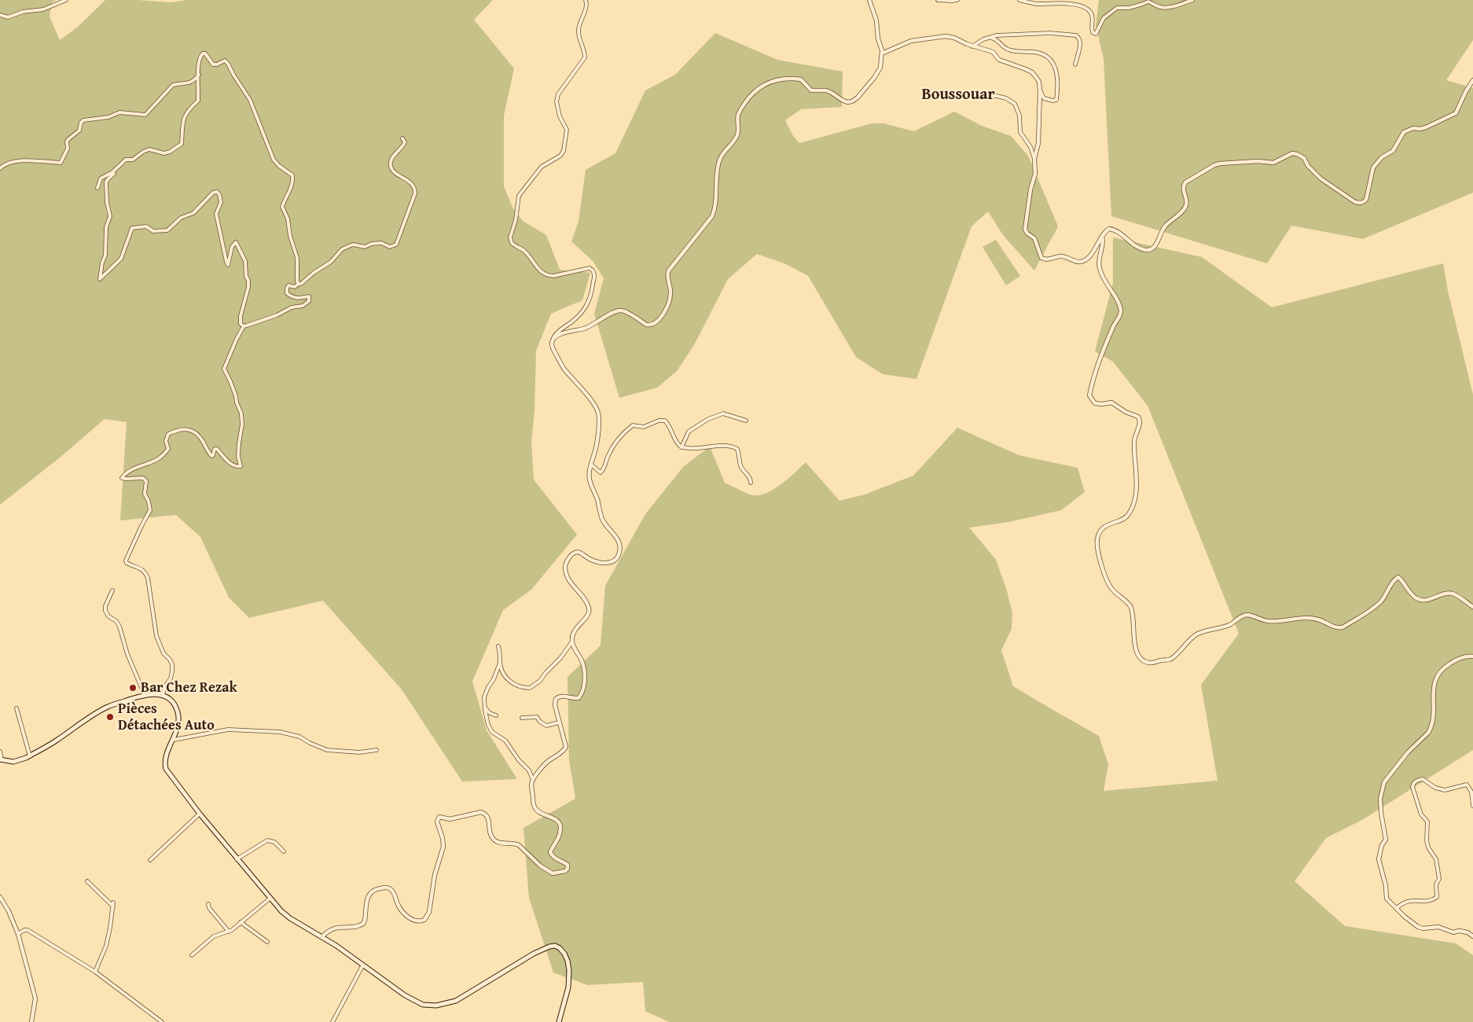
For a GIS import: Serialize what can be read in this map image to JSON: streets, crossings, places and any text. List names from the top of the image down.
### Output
{
  "districts": ["Boussouar"],
  "places": ["Bar Chez Rezak", "Pièces Détachées Auto"]
}
